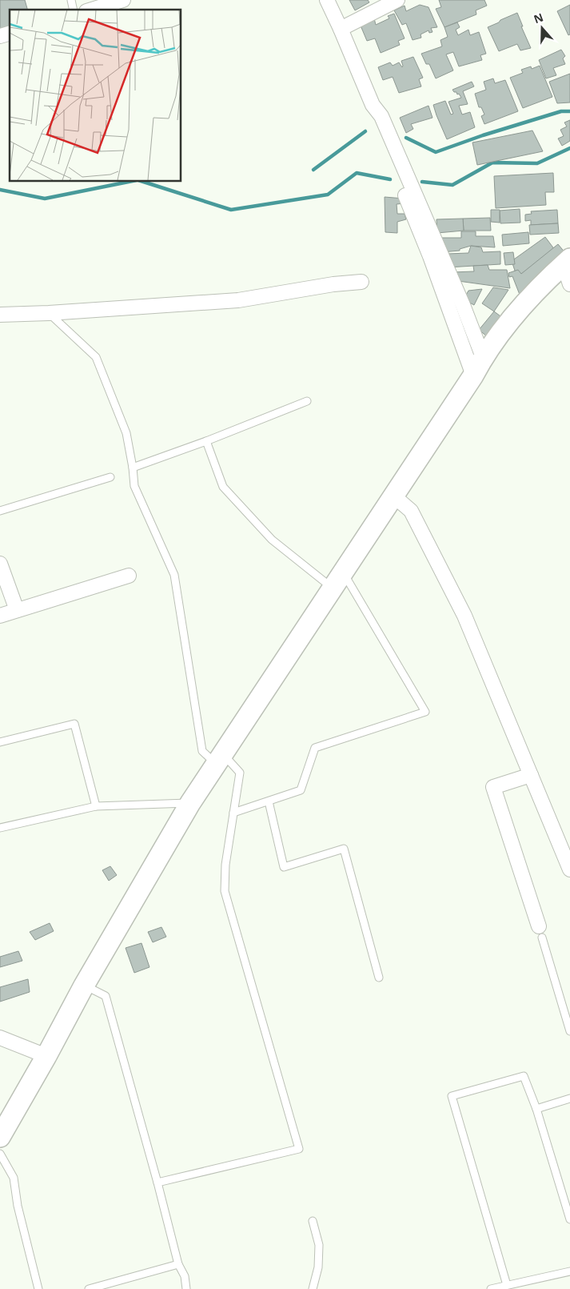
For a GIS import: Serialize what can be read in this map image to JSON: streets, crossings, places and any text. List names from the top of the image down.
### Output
{
  "north": "top"
}
